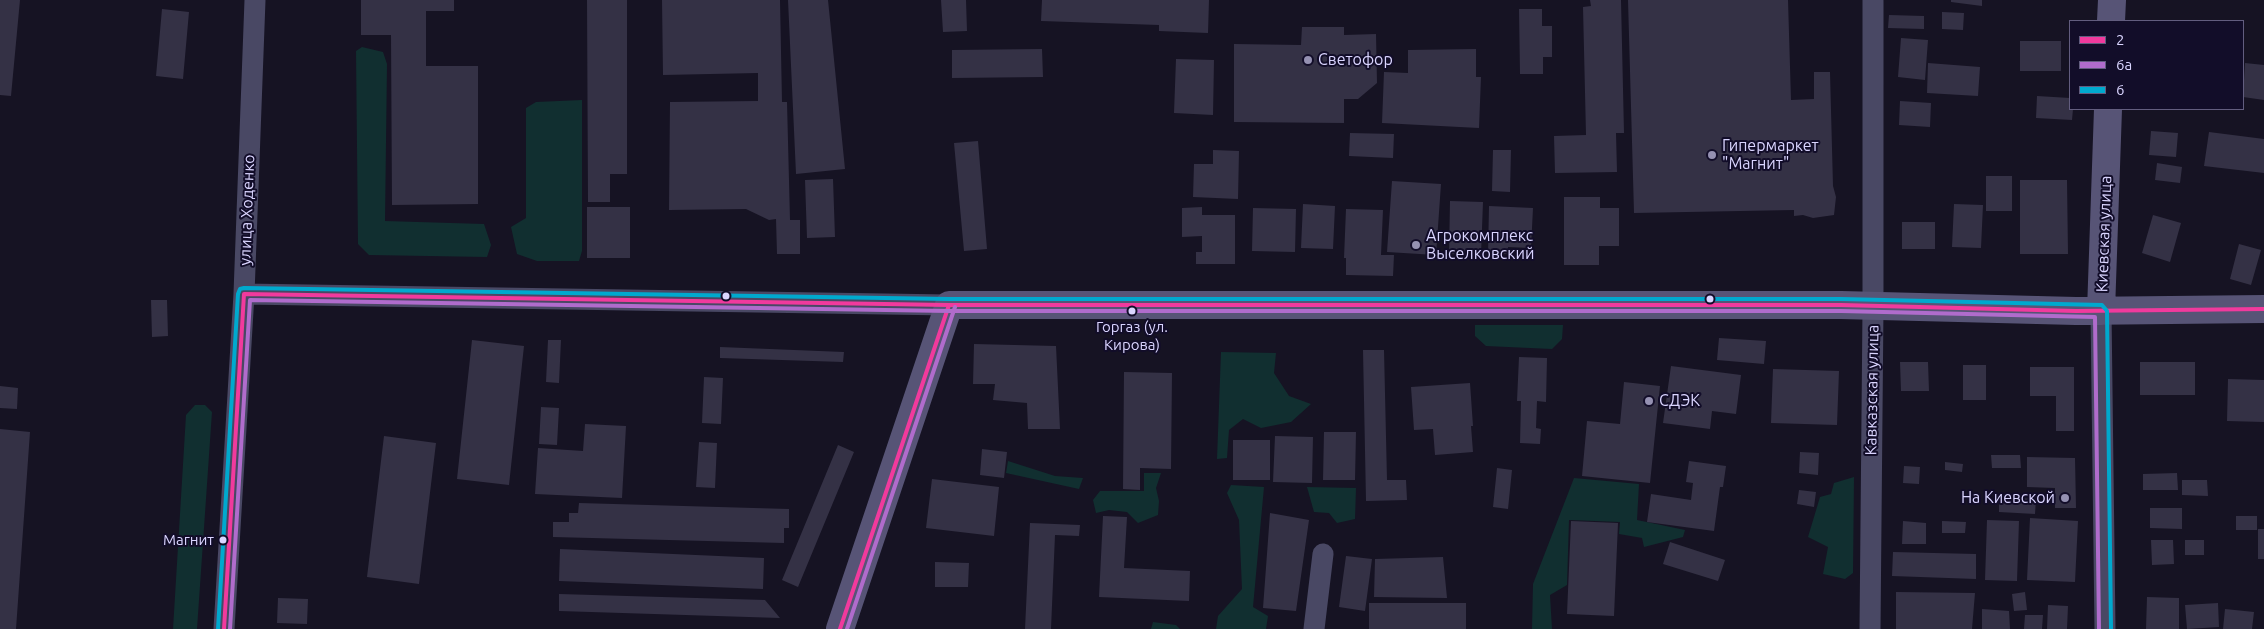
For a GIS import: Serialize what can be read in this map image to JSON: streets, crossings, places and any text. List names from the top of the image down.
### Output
{
  "streets": {
    "main road": ["Киевская улица"],
    "street": ["улица Ходенко", "Кавказская улица"]
  },
  "places": [
    "Светофор",
    "Гипермаркет \"Магнит\"",
    "Агрокомплекс Выселковский",
    "Горгаз (ул. Кирова)",
    "СДЭК",
    "На Киевской",
    "Магнит"
  ],
  "lines": ["transit line 6", "transit line 2", "transit line 6а"],
  "legend": ["2", "6а", "6"]
}
